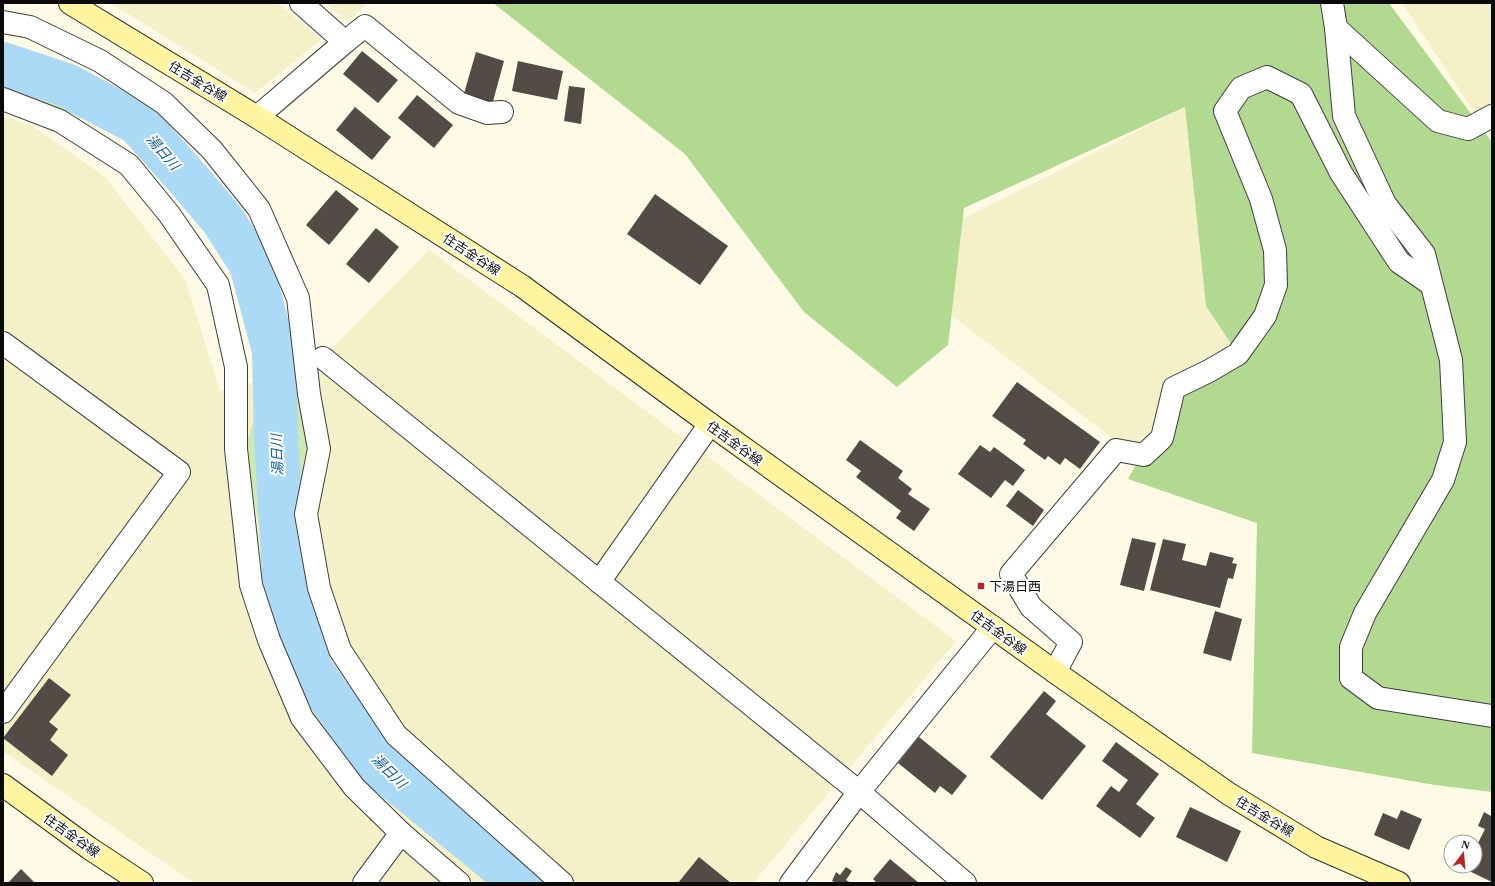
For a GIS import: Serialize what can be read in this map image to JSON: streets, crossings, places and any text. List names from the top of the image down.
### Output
{
  "streets": {
    "main road": ["住吉金谷線"]
  },
  "water": ["湯日川"],
  "places": {
    "transit": ["下湯日西"]
  },
  "north": "top"
}
